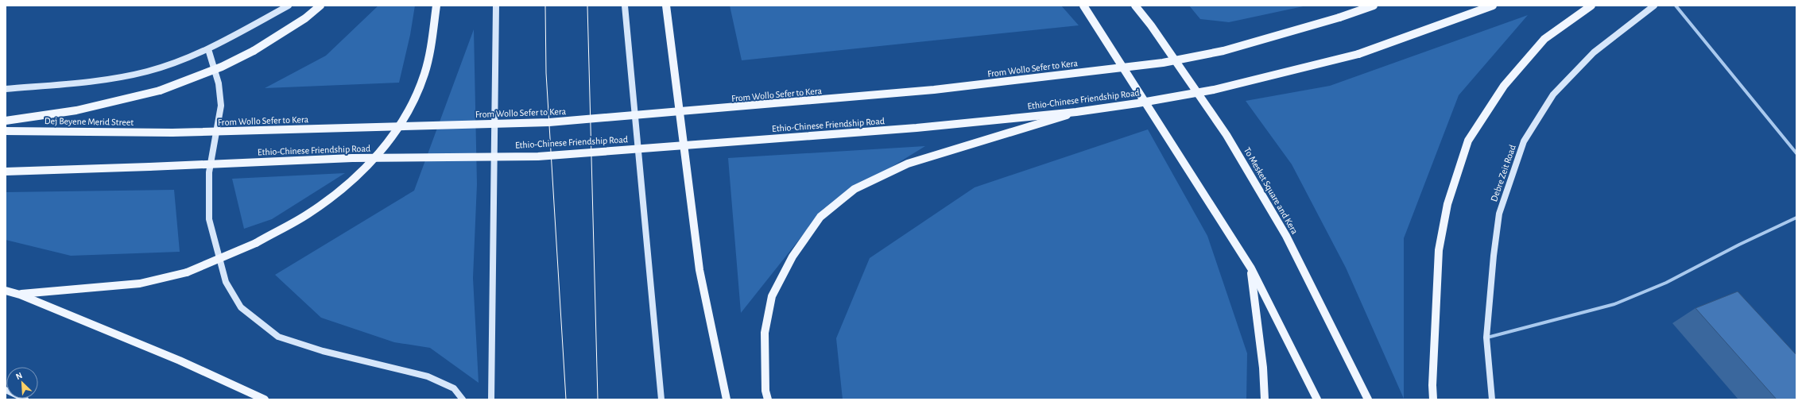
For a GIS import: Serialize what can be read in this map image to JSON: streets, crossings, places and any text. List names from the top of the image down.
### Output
{
  "streets": {
    "main road": [
      "From Wollo Sefer to Kera",
      "Ethio-Chinese Friendship Road",
      "Dej Beyene Merid Street",
      "Debre Zeit Road",
      "To Mesket Square and Kera"
    ]
  },
  "crossings": [
    ["From Wollo Sefer to Kera", "Dej Beyene Merid Street"]
  ],
  "north": "top left"
}
